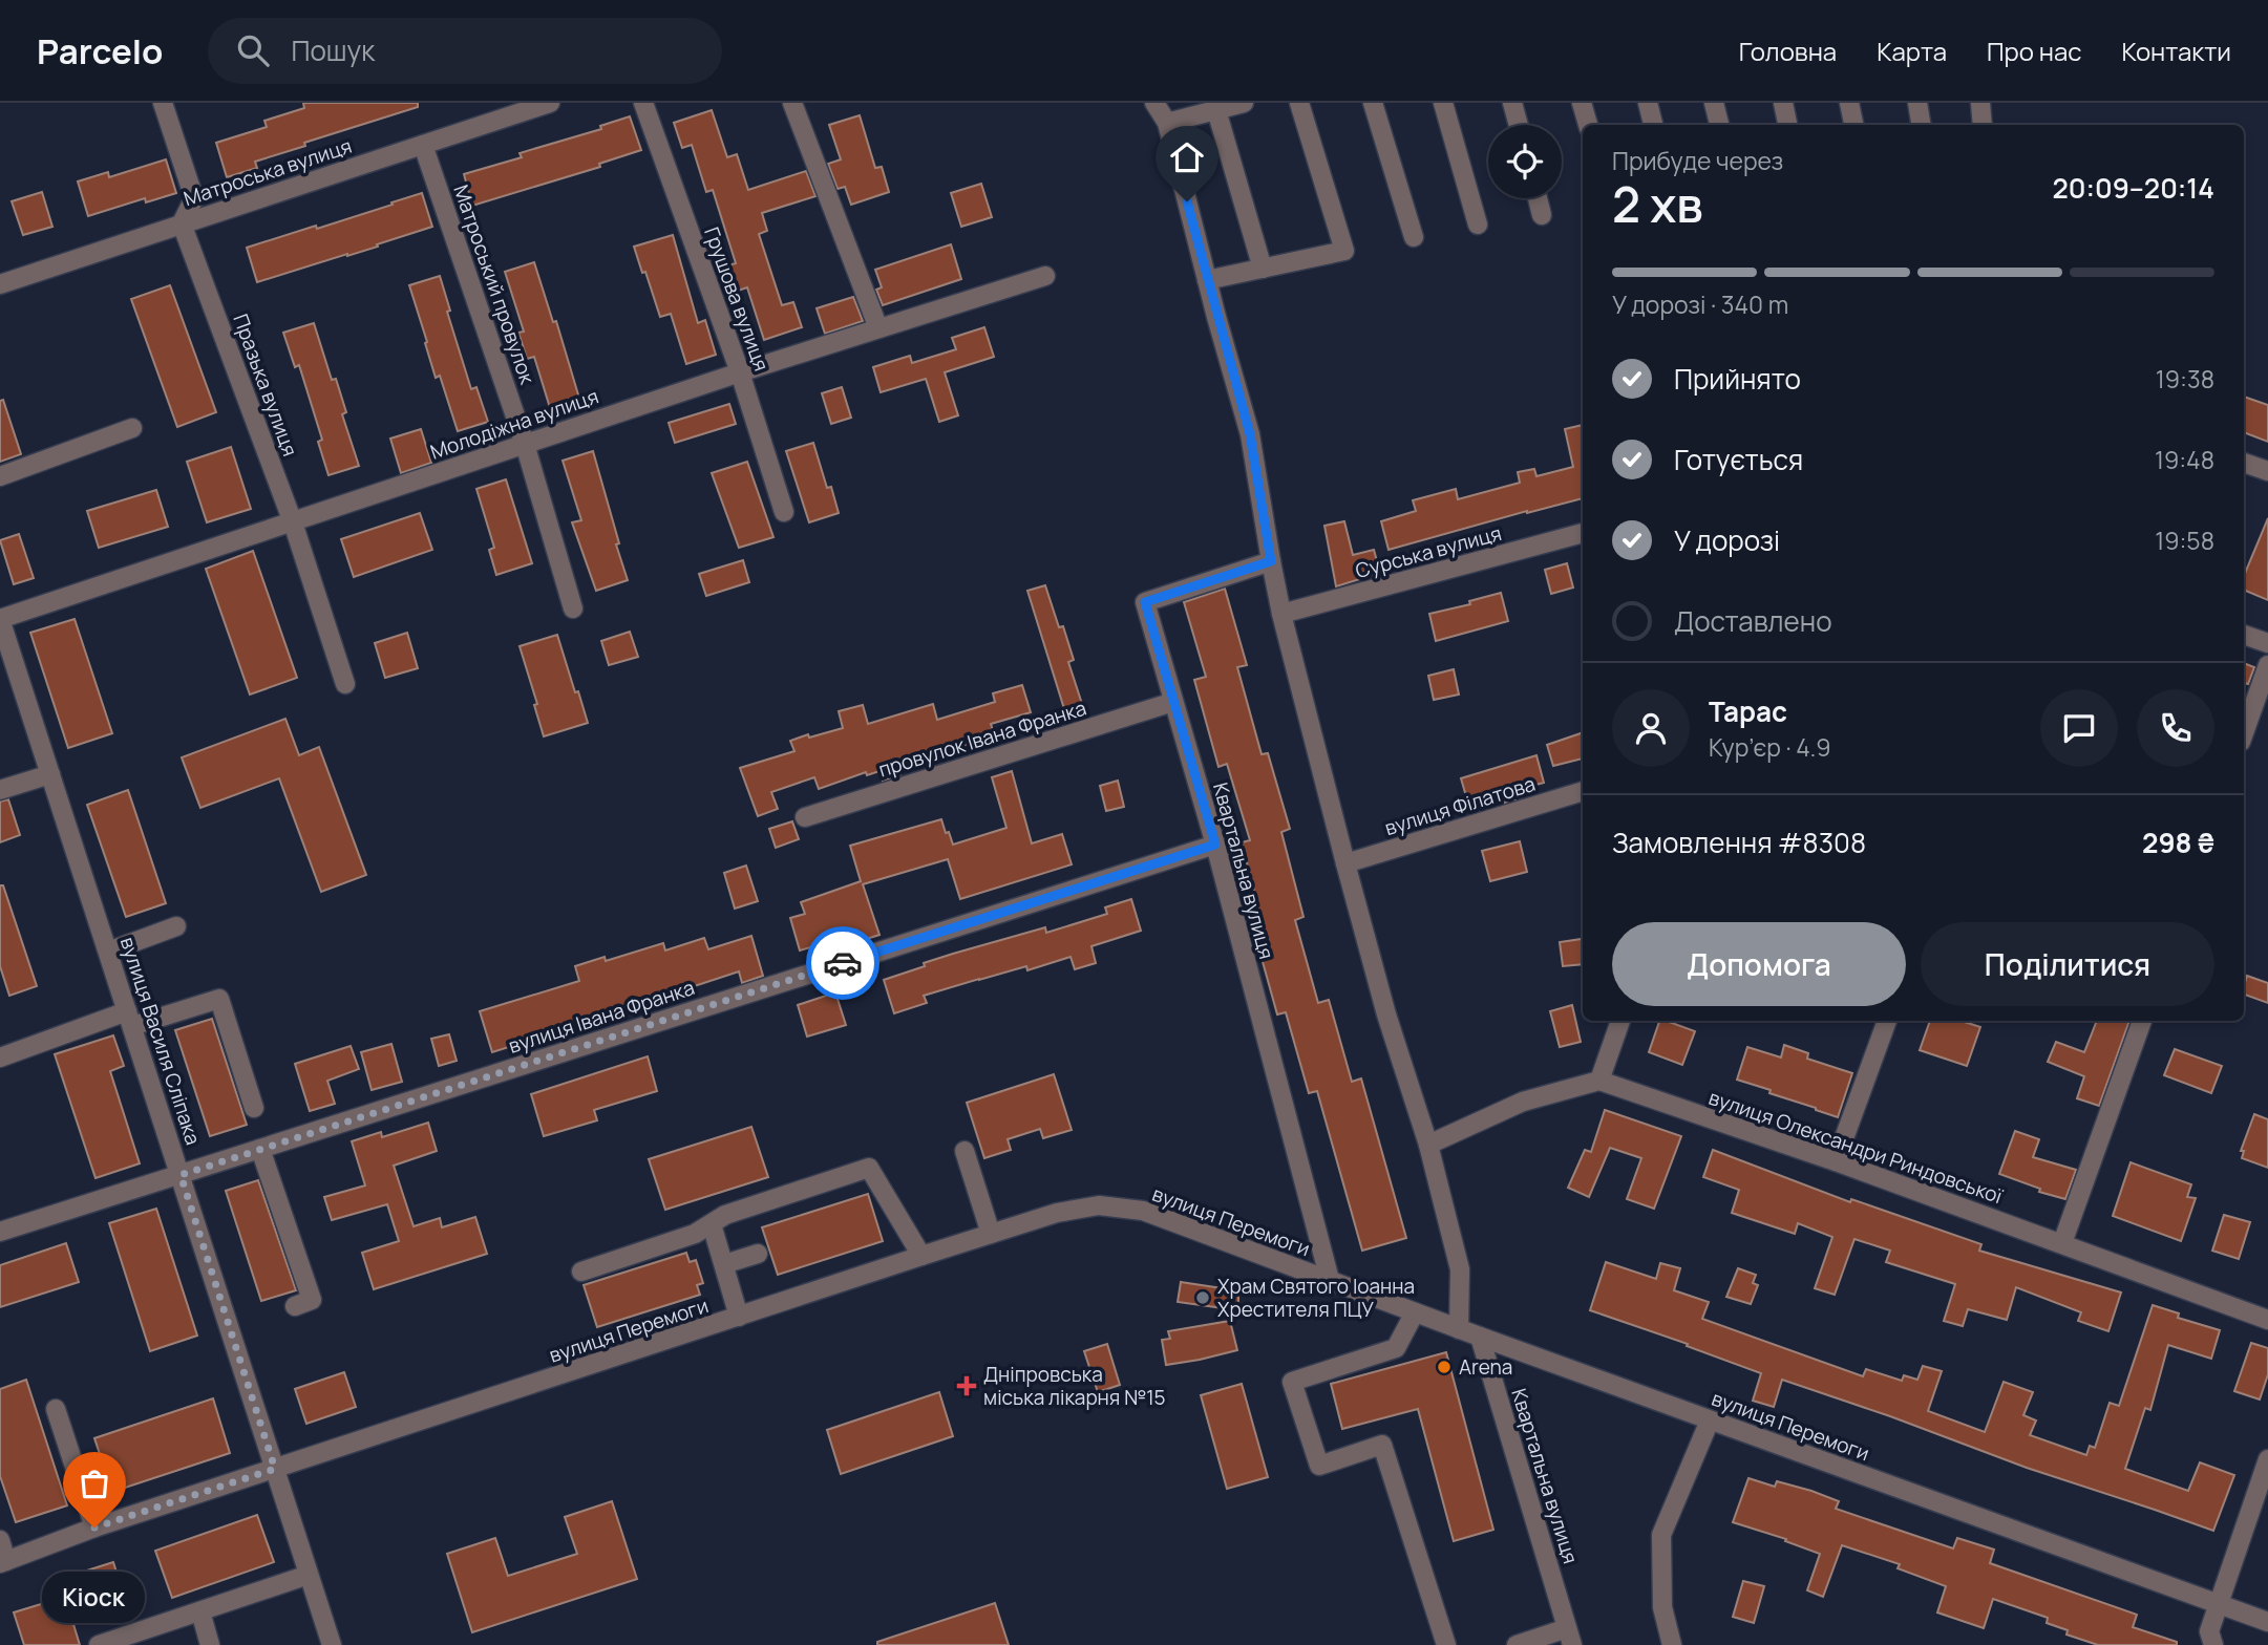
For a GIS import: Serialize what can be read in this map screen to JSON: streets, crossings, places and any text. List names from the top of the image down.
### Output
{
  "streets": {
    "street": [
      "Матроська вулиця",
      "Матроський провулок",
      "Грушова вулиця",
      "Празька вулиця",
      "Молодіжна вулиця",
      "Сурська вулиця",
      "провулок Івана Франка",
      "вулиця Філатова",
      "Квартальна вулиця",
      "вулиця Івана Франка",
      "вулиця Василя Сліпака",
      "вулиця Олександри Риндовської",
      "вулиця Перемоги"
    ]
  },
  "crossings": [
    ["Матроська вулиця", "Матроський провулок"],
    ["Матроська вулиця", "Празька вулиця"],
    ["Матроський провулок", "Молодіжна вулиця"],
    ["Грушова вулиця", "Молодіжна вулиця"],
    ["Празька вулиця", "Молодіжна вулиця"],
    ["Молодіжна вулиця", "вулиця Василя Сліпака"],
    ["провулок Івана Франка", "Квартальна вулиця"],
    ["Квартальна вулиця", "вулиця Івана Франка"],
    ["Квартальна вулиця", "вулиця Перемоги"],
    ["вулиця Івана Франка", "вулиця Василя Сліпака"],
    ["вулиця Василя Сліпака", "вулиця Перемоги"]
  ],
  "places": {
    "other": ["Храм Святого Іоанна Хрестителя ПЦУ", "Arena", "Кіоск"],
    "health": ["Дніпровська міська лікарня №15"]
  },
  "page": {
    "header": "Parcelo",
    "search": "Пошук",
    "nav": [
      "Головна",
      "Карта",
      "Про нас",
      "Контакти"
    ],
    "heading": ["2 хв", "Прибуде через", "20:09–20:14"],
    "panel": [
      "Тарас",
      "Кур’єр · 4.9",
      "Замовлення #8308",
      "298 ₴"
    ],
    "bar": "У дорозі · 340 m",
    "list": [
      ["Прийнято", "19:38"],
      ["Готується", "19:48"],
      ["У дорозі", "19:58"],
      "Доставлено"
    ],
    "buttons": ["Допомога", "Поділитися"],
    "bubble": "Кіоск"
  }
}
